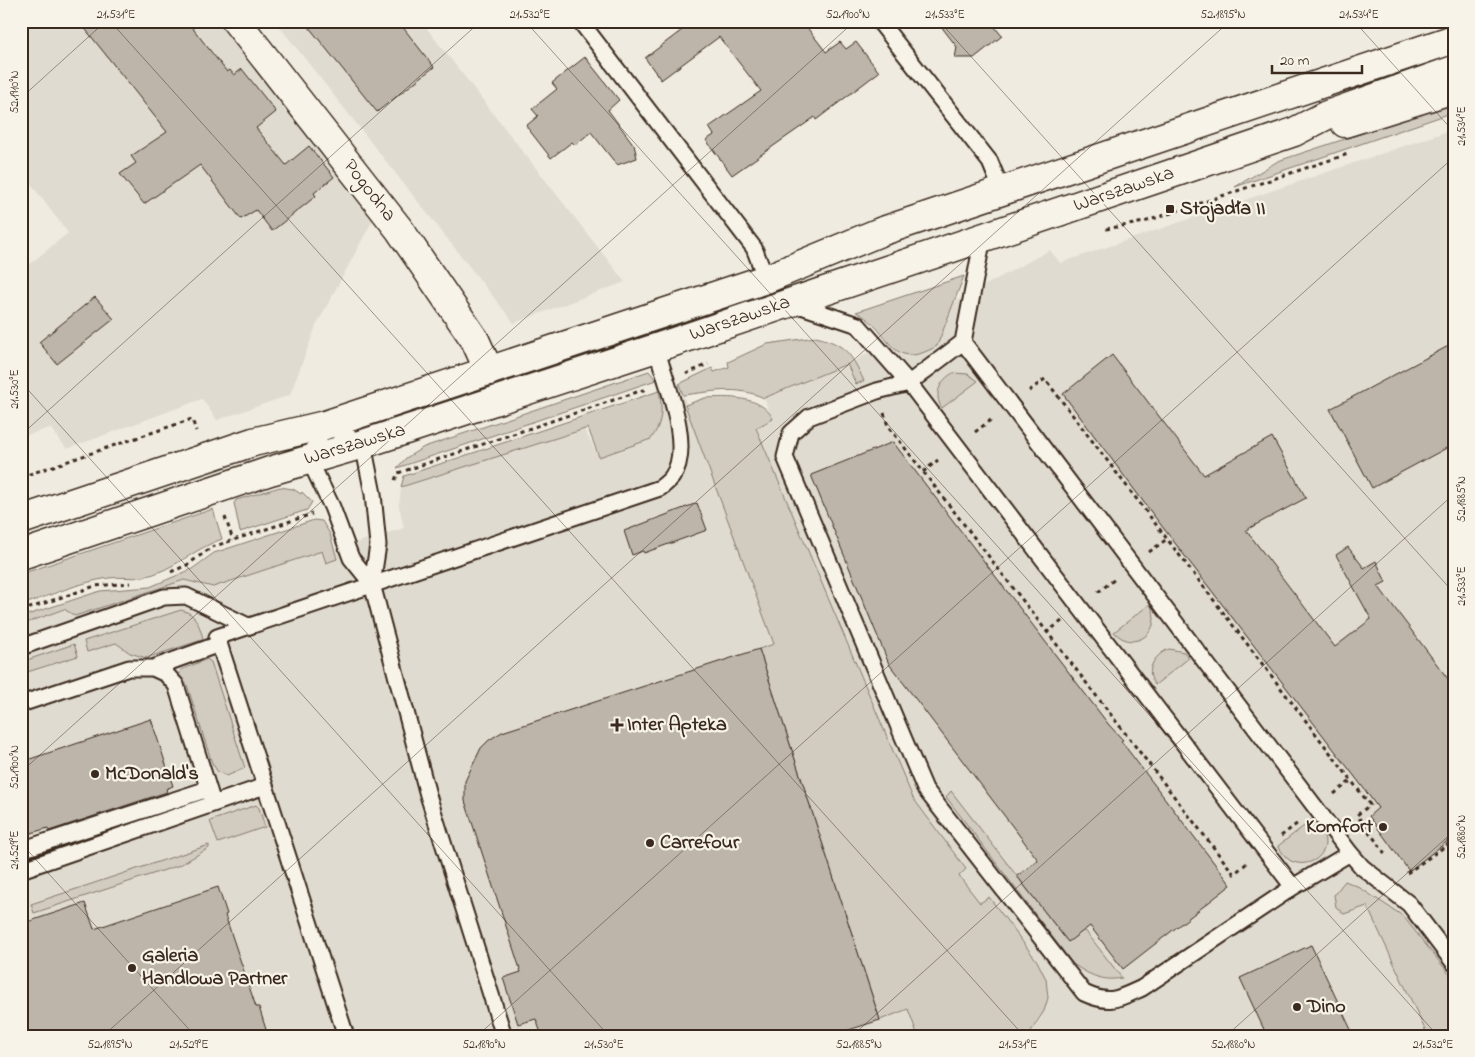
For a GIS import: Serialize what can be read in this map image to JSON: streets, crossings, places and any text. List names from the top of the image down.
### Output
{
  "streets": {
    "main road": ["Warszawska", "Pogodna"]
  },
  "crossings": [
    ["Warszawska", "Pogodna"]
  ],
  "places": {
    "transit": ["Stojadła II"],
    "health": ["Inter Apteka"],
    "other": [
      "McDonald's",
      "Komfort",
      "Carrefour",
      "Galeria Handlowa Partner",
      "Dino"
    ]
  },
  "scale_bar": "20 m",
  "coordinates": [
    "21.531°E",
    "21.532°E",
    "52.1900°N",
    "21.533°E",
    "52.1895°N",
    "21.534°E",
    "52.1910°N",
    "21.530°E",
    "52.1885°N",
    "52.1880°N",
    "21.529°E",
    "52.1890°N"
  ]
}
